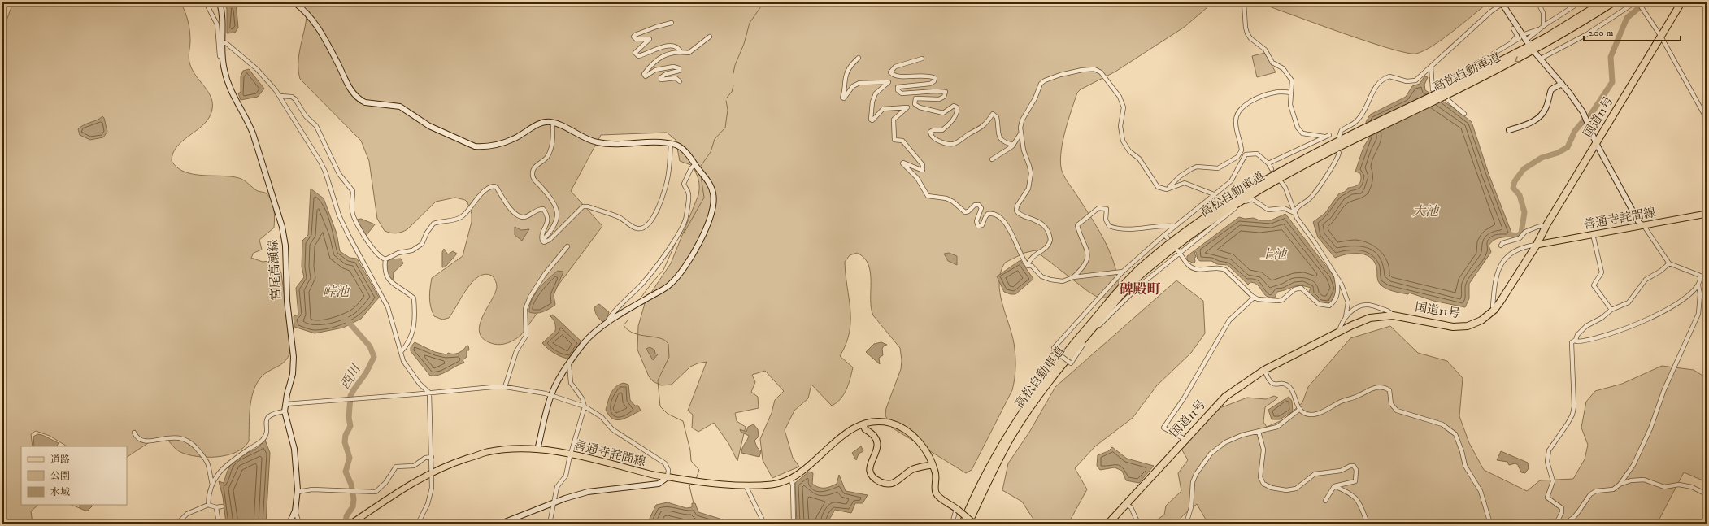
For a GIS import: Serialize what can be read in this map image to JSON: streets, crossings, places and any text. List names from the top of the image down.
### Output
{
  "streets": {
    "highway": ["高松自動車道", "国道11号"],
    "main road": ["善通寺詫間線"],
    "street": ["宮尾高瀬線"]
  },
  "crossings": [
    ["国道11号", "善通寺詫間線"]
  ],
  "districts": ["碑殿町"],
  "water": [
    "大池",
    "上池",
    "峠池",
    "西川"
  ],
  "legend": ["道路", "公園", "水域"],
  "scale_bar": "200 m"
}
